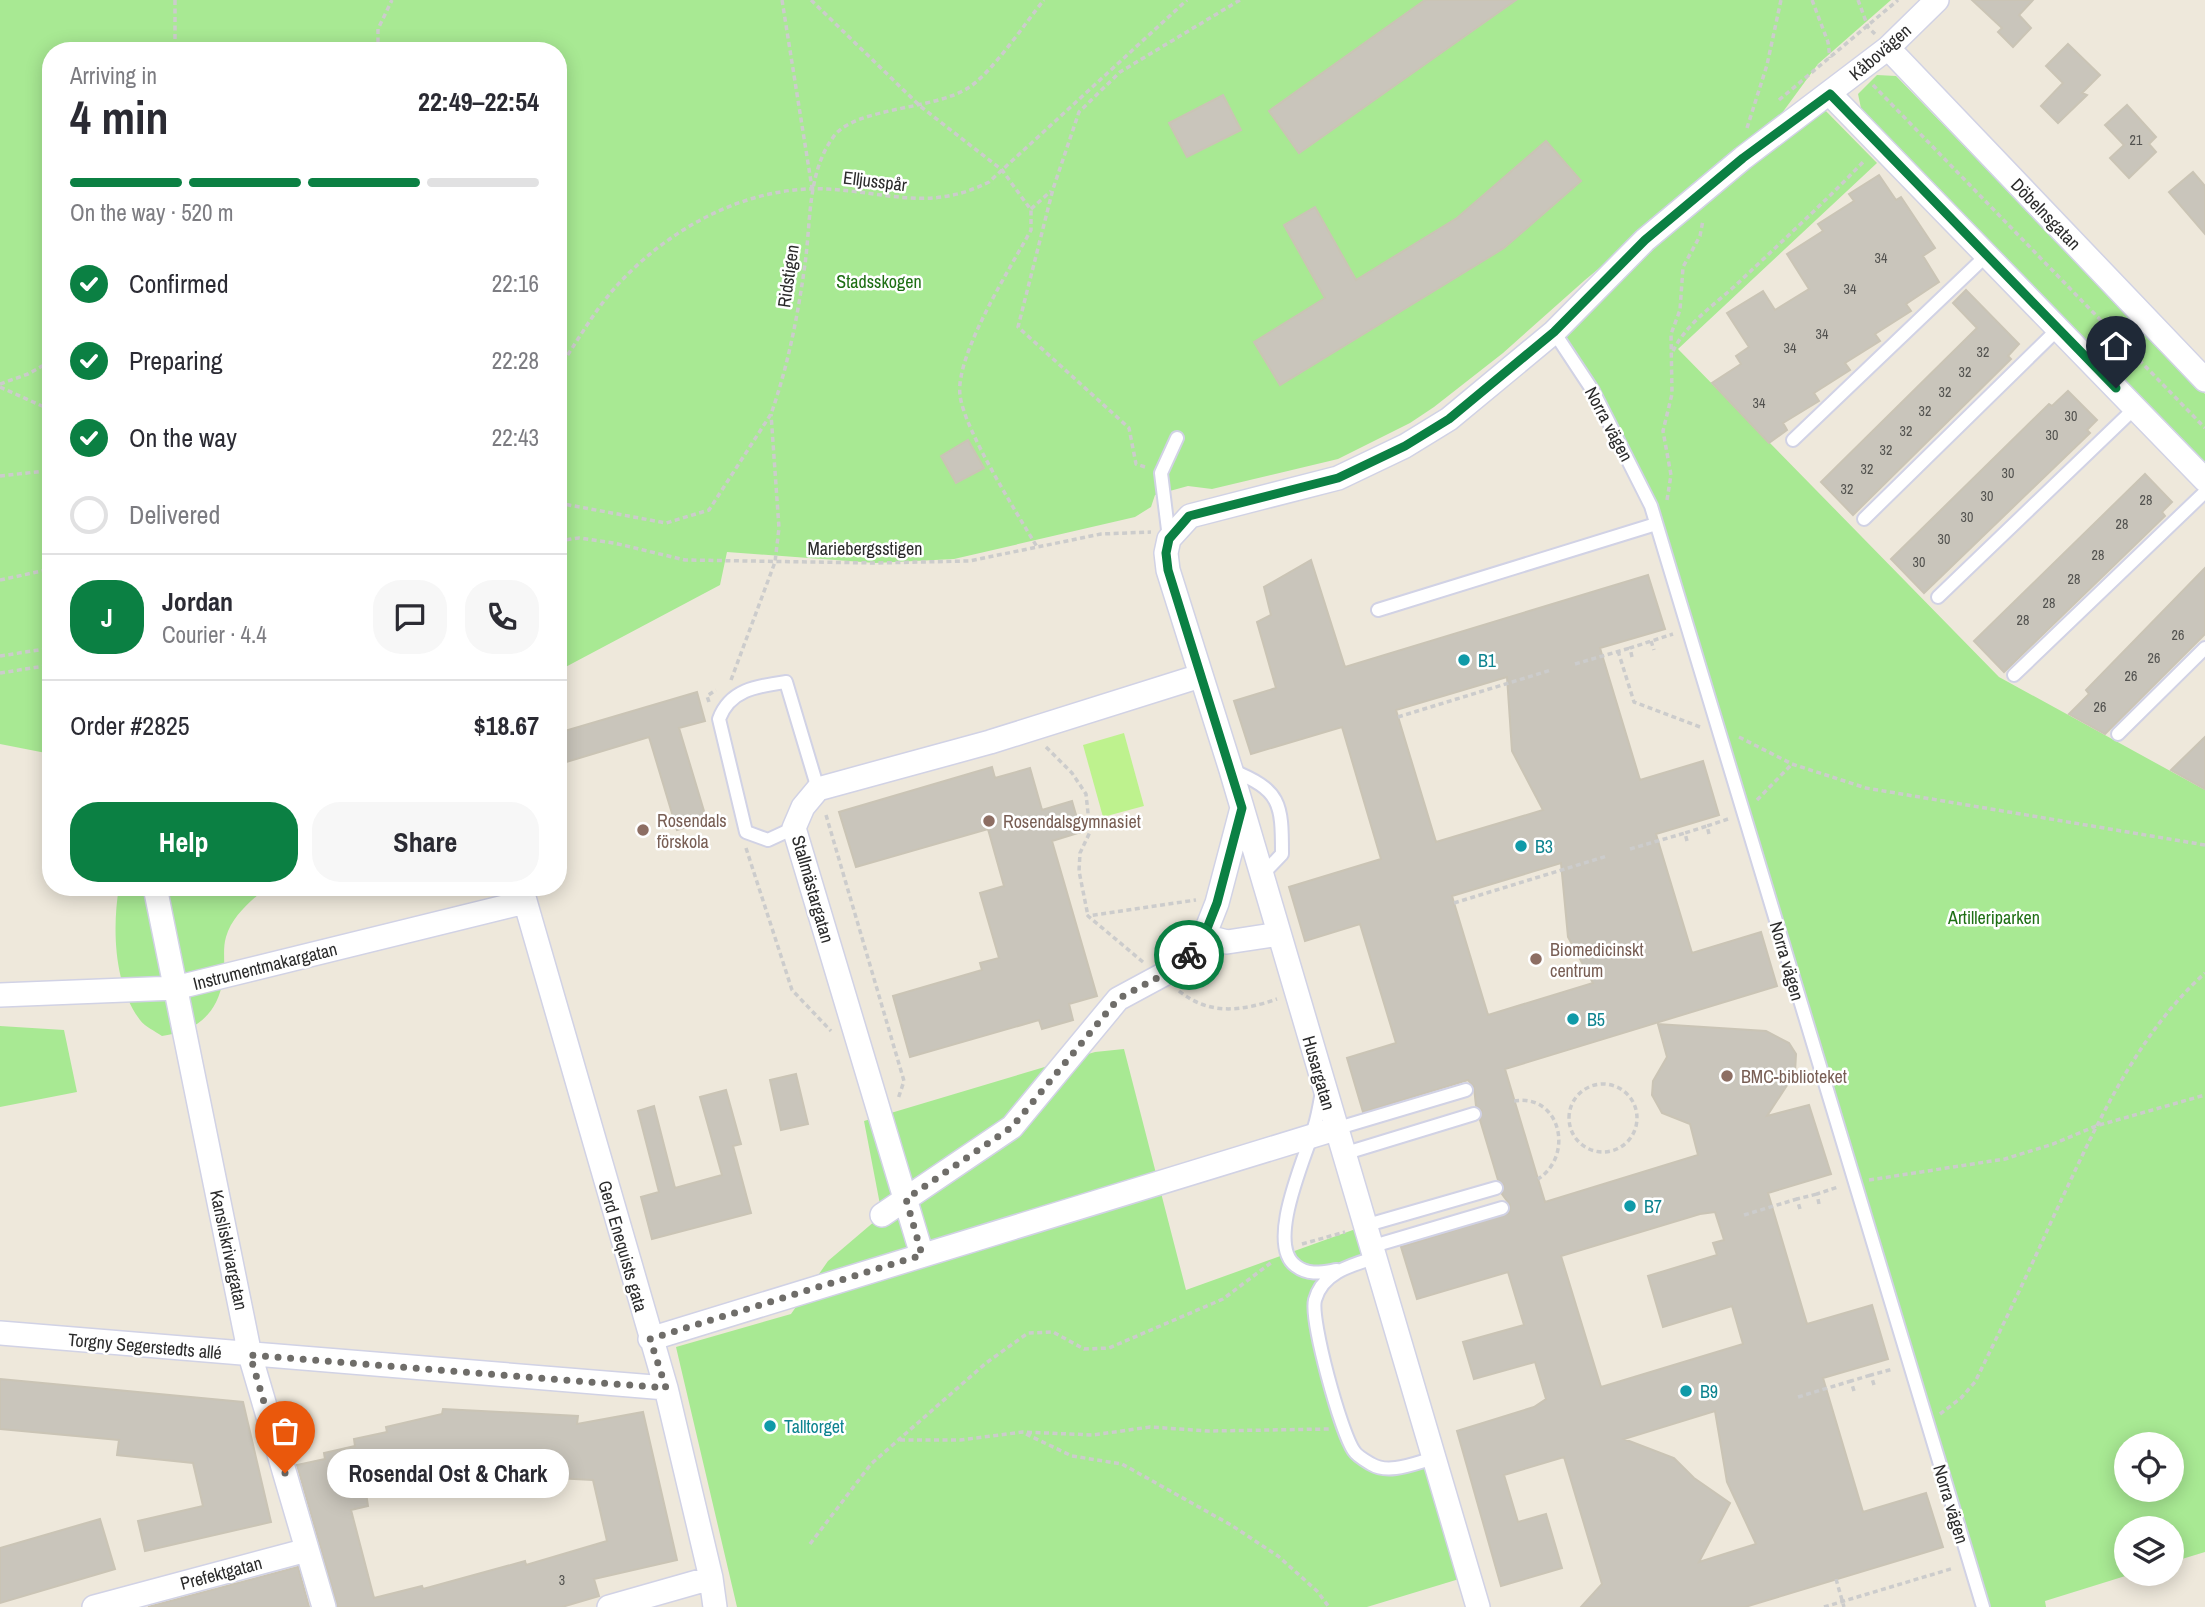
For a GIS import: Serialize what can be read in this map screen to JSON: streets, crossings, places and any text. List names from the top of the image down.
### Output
{
  "streets": {
    "street": [
      "Kåbovägen",
      "Döbelnsgatan",
      "Stallmästargatan",
      "Instrumentmakargatan",
      "Husargatan",
      "Gerd Enequists gata",
      "Kansliskrivargatan",
      "Torgny Segerstedts allé",
      "Prefektgatan"
    ],
    "lane": ["Norra vägen"],
    "path": ["Elljusspår", "Ridstigen", "Mariebergsstigen"]
  },
  "crossings": [
    ["Kåbovägen", "Döbelnsgatan"],
    ["Kåbovägen", "Norra vägen"],
    ["Kåbovägen", "Mariebergsstigen"],
    ["Kåbovägen", "Husargatan"],
    ["Elljusspår", "Ridstigen"],
    ["Mariebergsstigen", "Husargatan"],
    ["Instrumentmakargatan", "Kansliskrivargatan"],
    ["Gerd Enequists gata", "Torgny Segerstedts allé"],
    ["Kansliskrivargatan", "Torgny Segerstedts allé"],
    ["Kansliskrivargatan", "Prefektgatan"]
  ],
  "parks": ["Stadsskogen", "Artilleriparken"],
  "places": [
    "B1",
    "Rosendalsgymnasiet",
    "Rosendals förskola",
    "B3",
    "Biomedicinskt centrum",
    "B5",
    "BMC-biblioteket",
    "B7",
    "B9",
    "Talltorget",
    "Rosendal Ost & Chark"
  ],
  "house_numbers": [
    "21",
    "34",
    "34",
    "34",
    "34",
    "32",
    "32",
    "32",
    "34",
    "32",
    "30",
    "32",
    "30",
    "32",
    "32",
    "30",
    "32",
    "30",
    "28",
    "30",
    "28",
    "30",
    "28",
    "30",
    "28",
    "28",
    "28",
    "26",
    "26",
    "26",
    "26",
    "3"
  ],
  "page": {
    "heading": ["4 min", "Arriving in", "22:49–22:54"],
    "panel": [
      "Jordan",
      "Courier · 4.4",
      "Order #2825",
      "$18.67"
    ],
    "bar": "On the way · 520 m",
    "list": [
      ["Confirmed", "22:16"],
      ["Preparing", "22:28"],
      ["On the way", "22:43"],
      "Delivered"
    ],
    "round": "J",
    "buttons": ["Help", "Share"],
    "bubble": "Rosendal Ost & Chark"
  }
}
